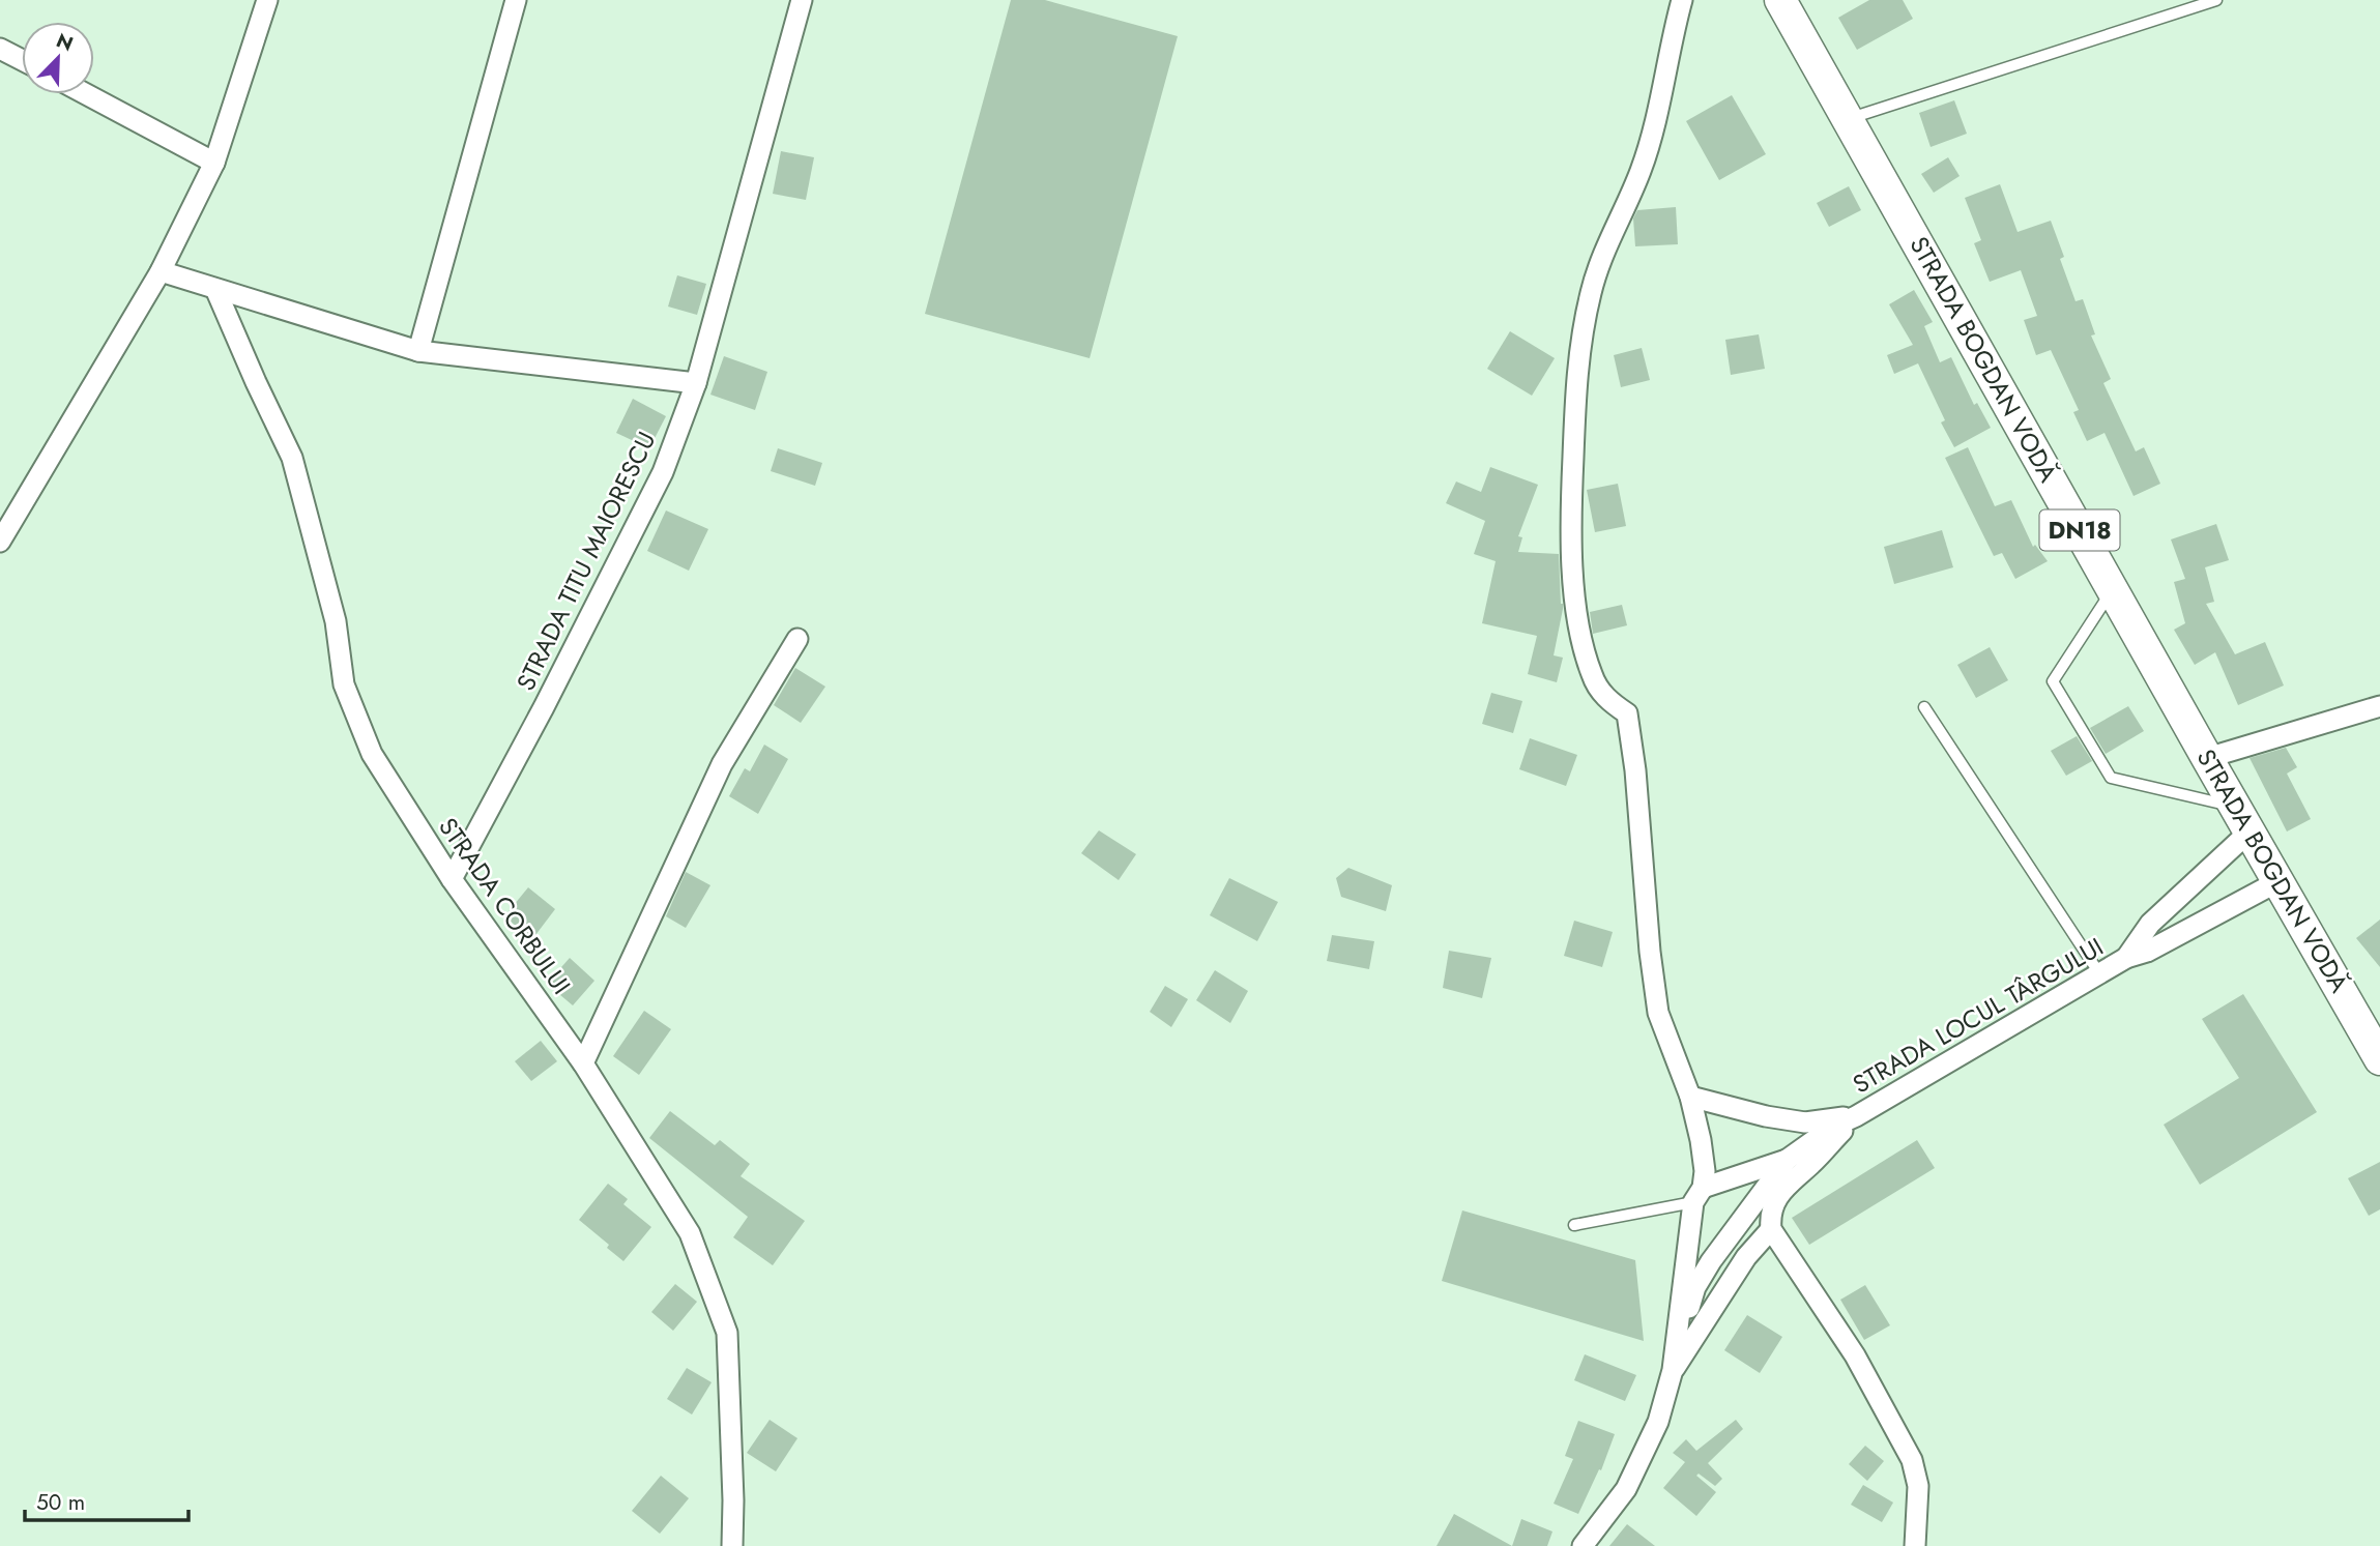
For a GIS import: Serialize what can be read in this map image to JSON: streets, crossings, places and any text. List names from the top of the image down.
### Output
{
  "streets": {
    "main road": ["STRADA BOGDAN VODĂ", "DN18"],
    "street": ["STRADA TITU MAIORESCU", "STRADA CORBULUI", "STRADA LOCUL TÂRGULUI"]
  },
  "crossings": [
    ["STRADA BOGDAN VODĂ", "STRADA LOCUL TÂRGULUI"],
    ["STRADA TITU MAIORESCU", "STRADA CORBULUI"]
  ],
  "scale_bar": "50 m",
  "north": "top right"
}
